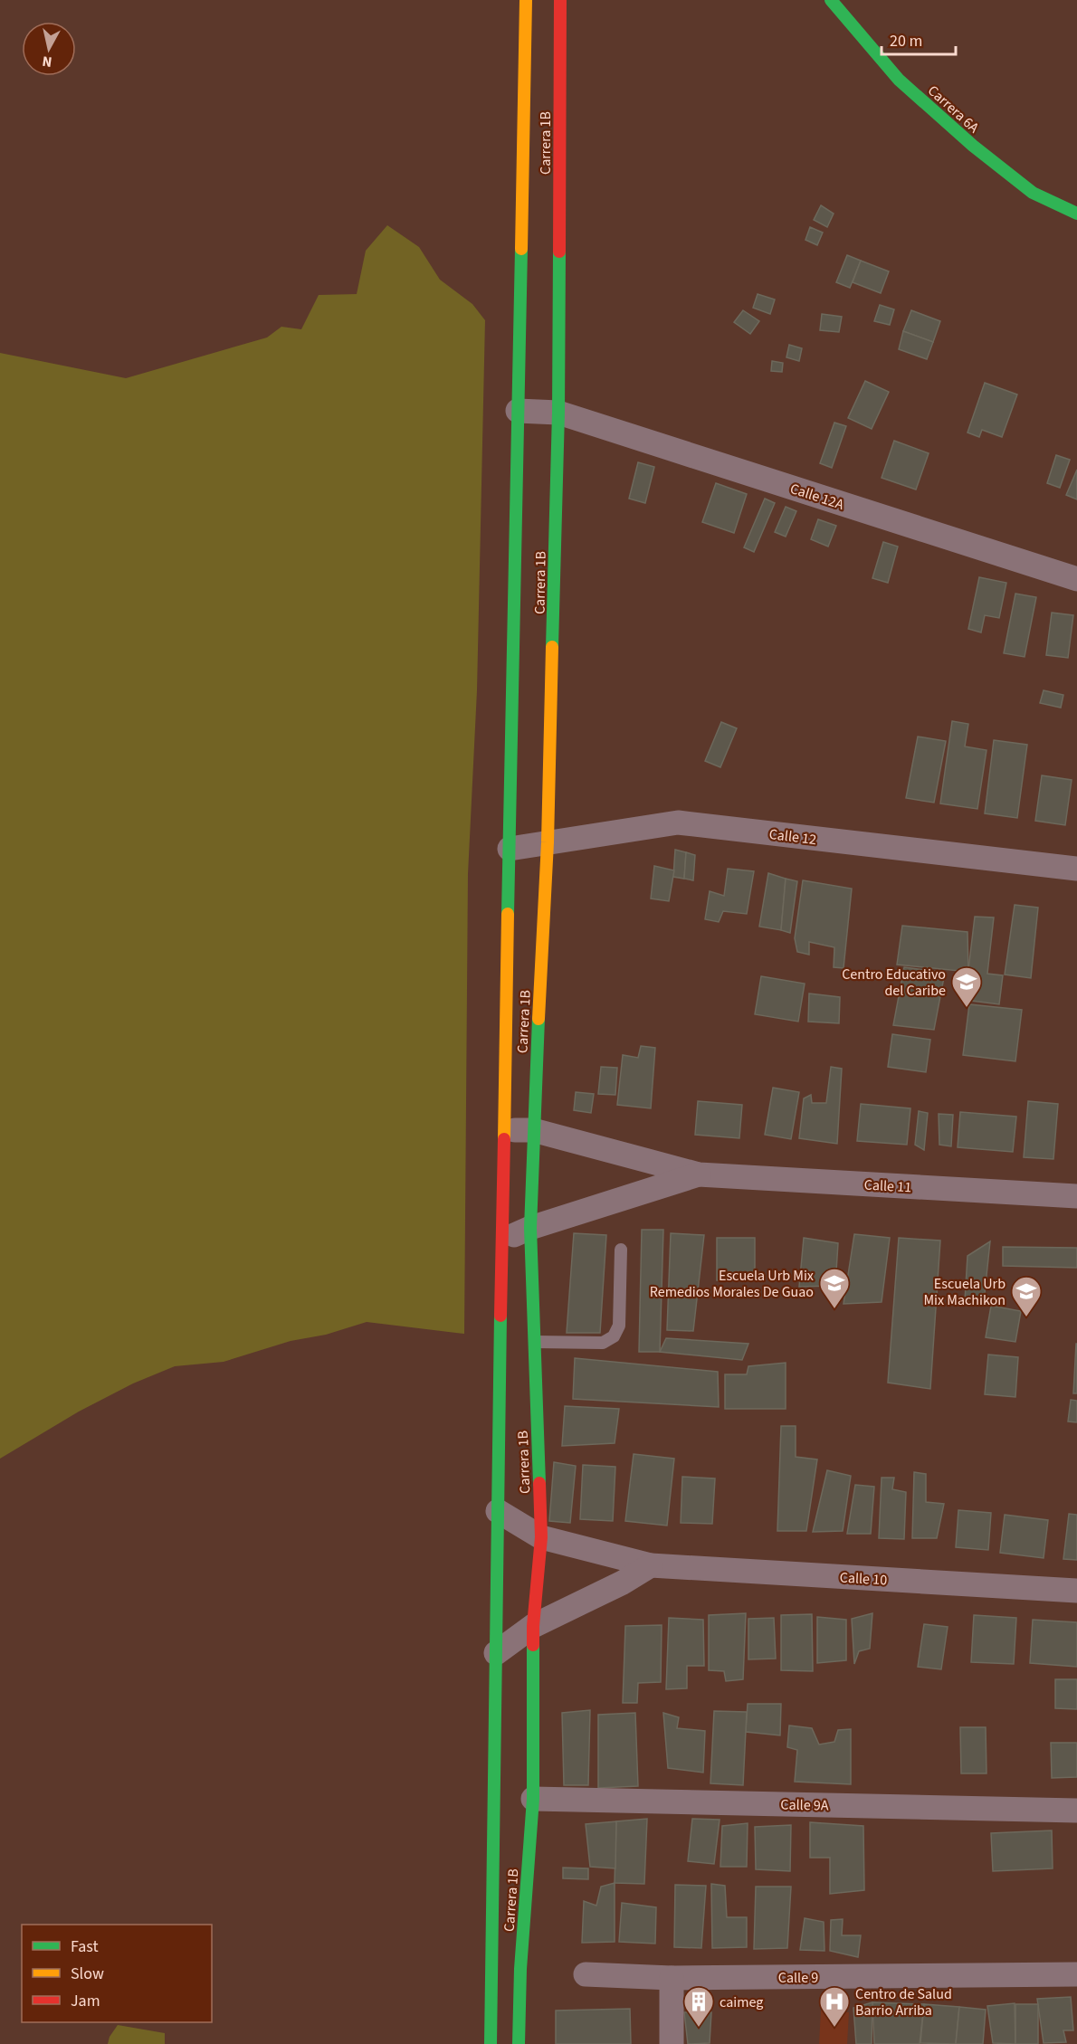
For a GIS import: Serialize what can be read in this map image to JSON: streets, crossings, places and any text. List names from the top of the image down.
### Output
{
  "streets": {
    "main road": ["Carrera 6A", "Carrera 1B"],
    "street": [
      "Calle 12A",
      "Calle 12",
      "Calle 11",
      "Calle 10",
      "Calle 9A",
      "Calle 9"
    ]
  },
  "crossings": [
    ["Carrera 1B", "Calle 12A"],
    ["Carrera 1B", "Calle 12"],
    ["Carrera 1B", "Calle 10"],
    ["Carrera 1B", "Calle 9A"]
  ],
  "places": {
    "school or university": ["Centro Educativo del Caribe", "Escuela Urb Mix Remedios Morales De Guao", "Escuela Urb Mix Machikon"],
    "building": ["caimeg"],
    "hospital": ["Centro de Salud Barrio Arriba"]
  },
  "legend": ["Fast", "Slow", "Jam"],
  "scale_bar": "20 m",
  "north": "bottom"
}
